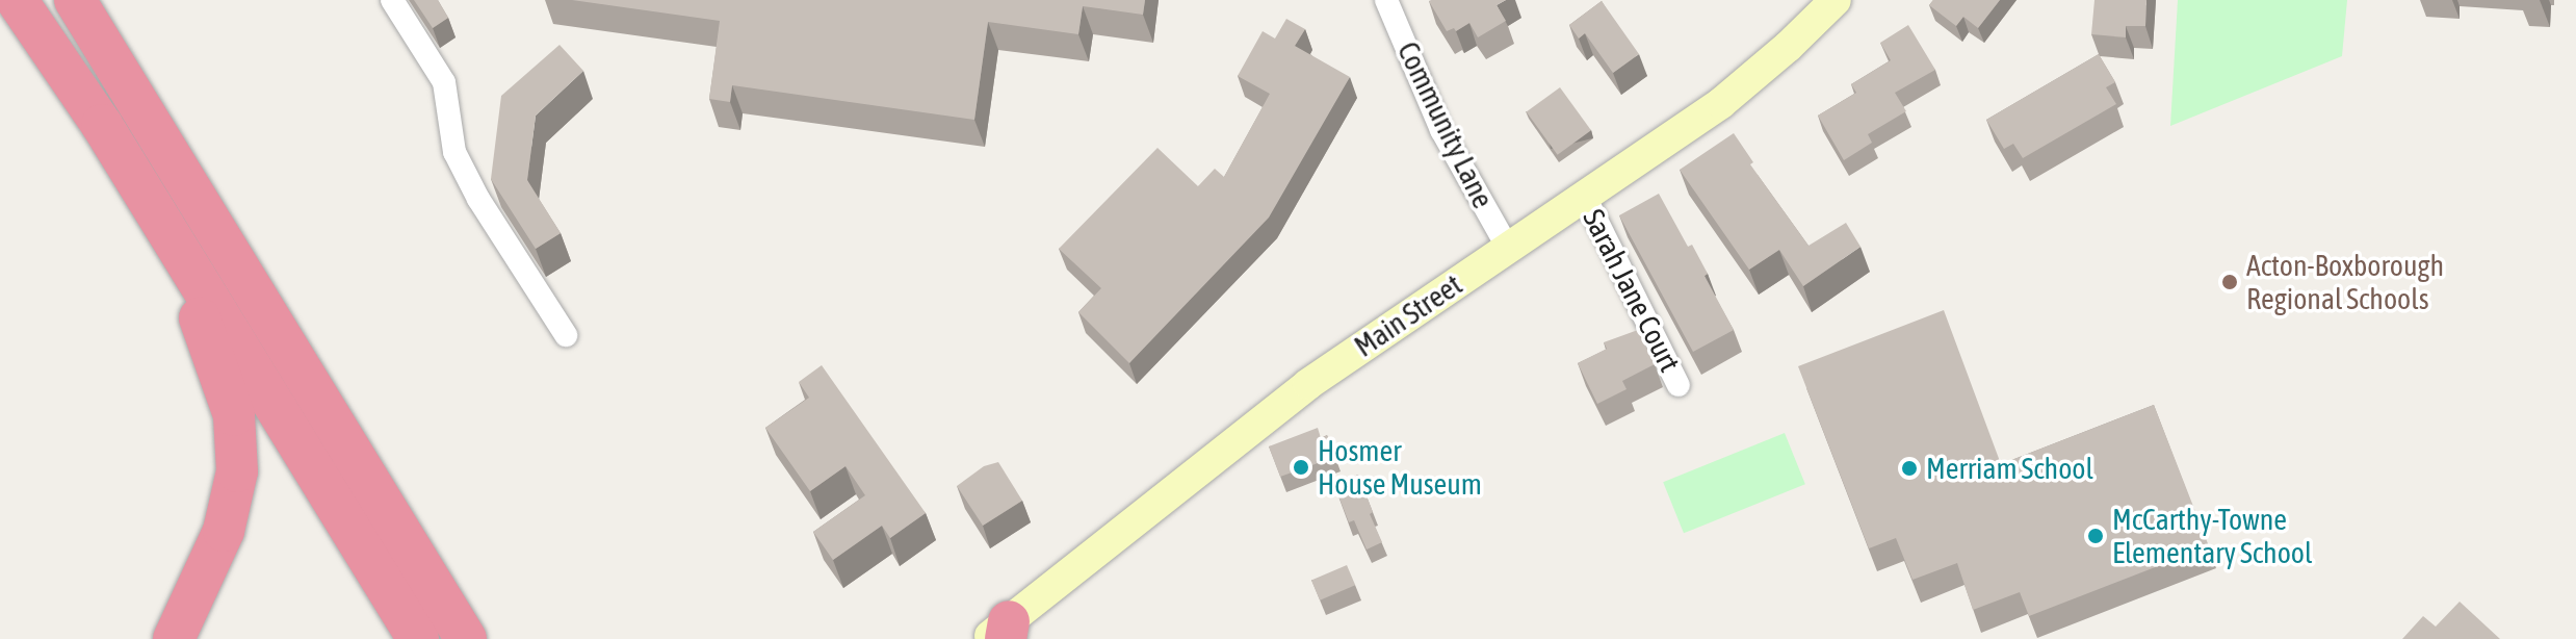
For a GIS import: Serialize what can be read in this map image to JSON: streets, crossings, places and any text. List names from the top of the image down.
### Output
{
  "streets": {
    "main road": ["Main Street"],
    "street": ["Community Lane", "Sarah Jane Court"]
  },
  "crossings": [
    ["Community Lane", "Main Street"],
    ["Sarah Jane Court", "Main Street"]
  ],
  "places": [
    "Acton-Boxborough Regional Schools",
    "Hosmer House Museum",
    "Merriam School",
    "McCarthy-Towne Elementary School"
  ]
}
